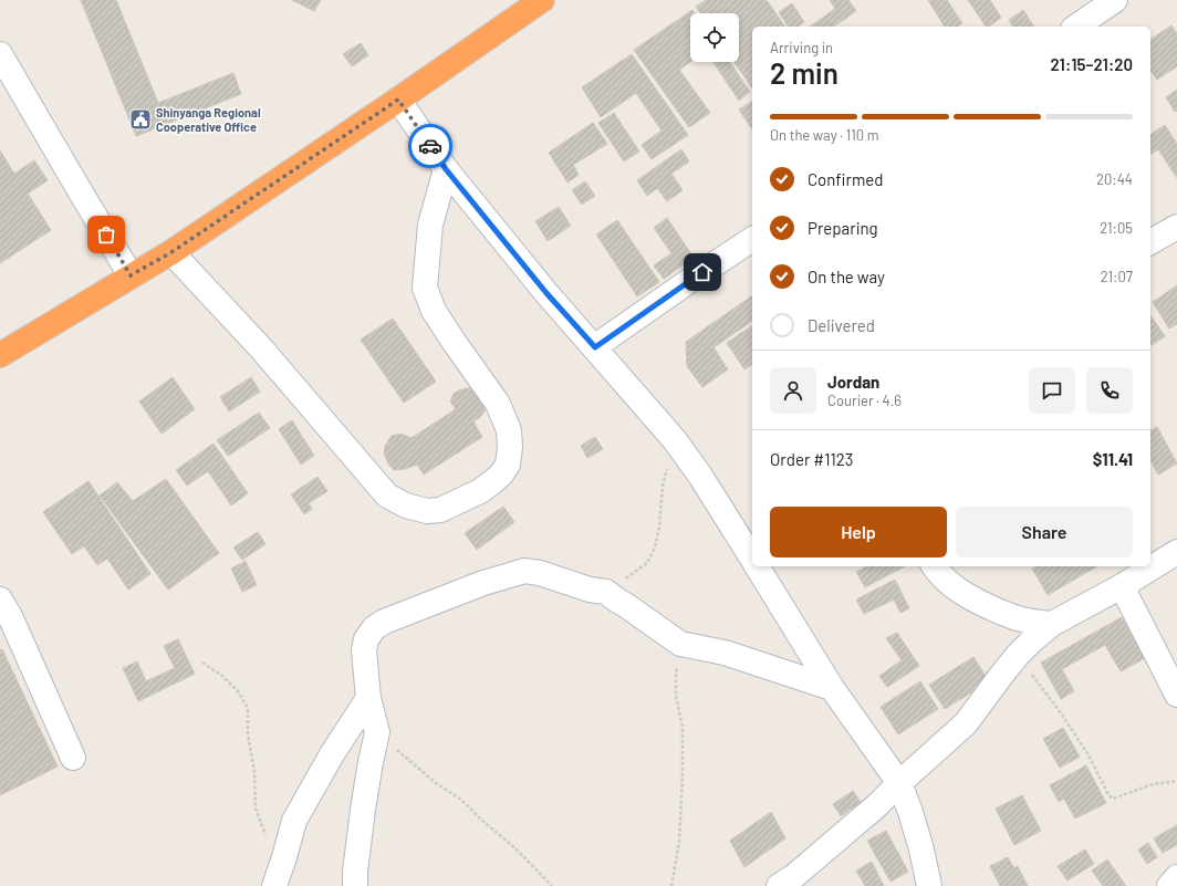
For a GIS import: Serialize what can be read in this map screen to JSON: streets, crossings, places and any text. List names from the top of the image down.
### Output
{
  "places": {
    "public building": ["Shinyanga Regional Cooperative Office"]
  },
  "page": {
    "heading": ["2 min", "Arriving in", "21:15–21:20"],
    "panel": [
      "Jordan",
      "Courier · 4.6",
      "Order #1123",
      "$11.41"
    ],
    "bar": "On the way · 110 m",
    "list": [
      ["Confirmed", "20:44"],
      ["Preparing", "21:05"],
      ["On the way", "21:07"],
      "Delivered"
    ],
    "buttons": ["Help", "Share"]
  }
}
